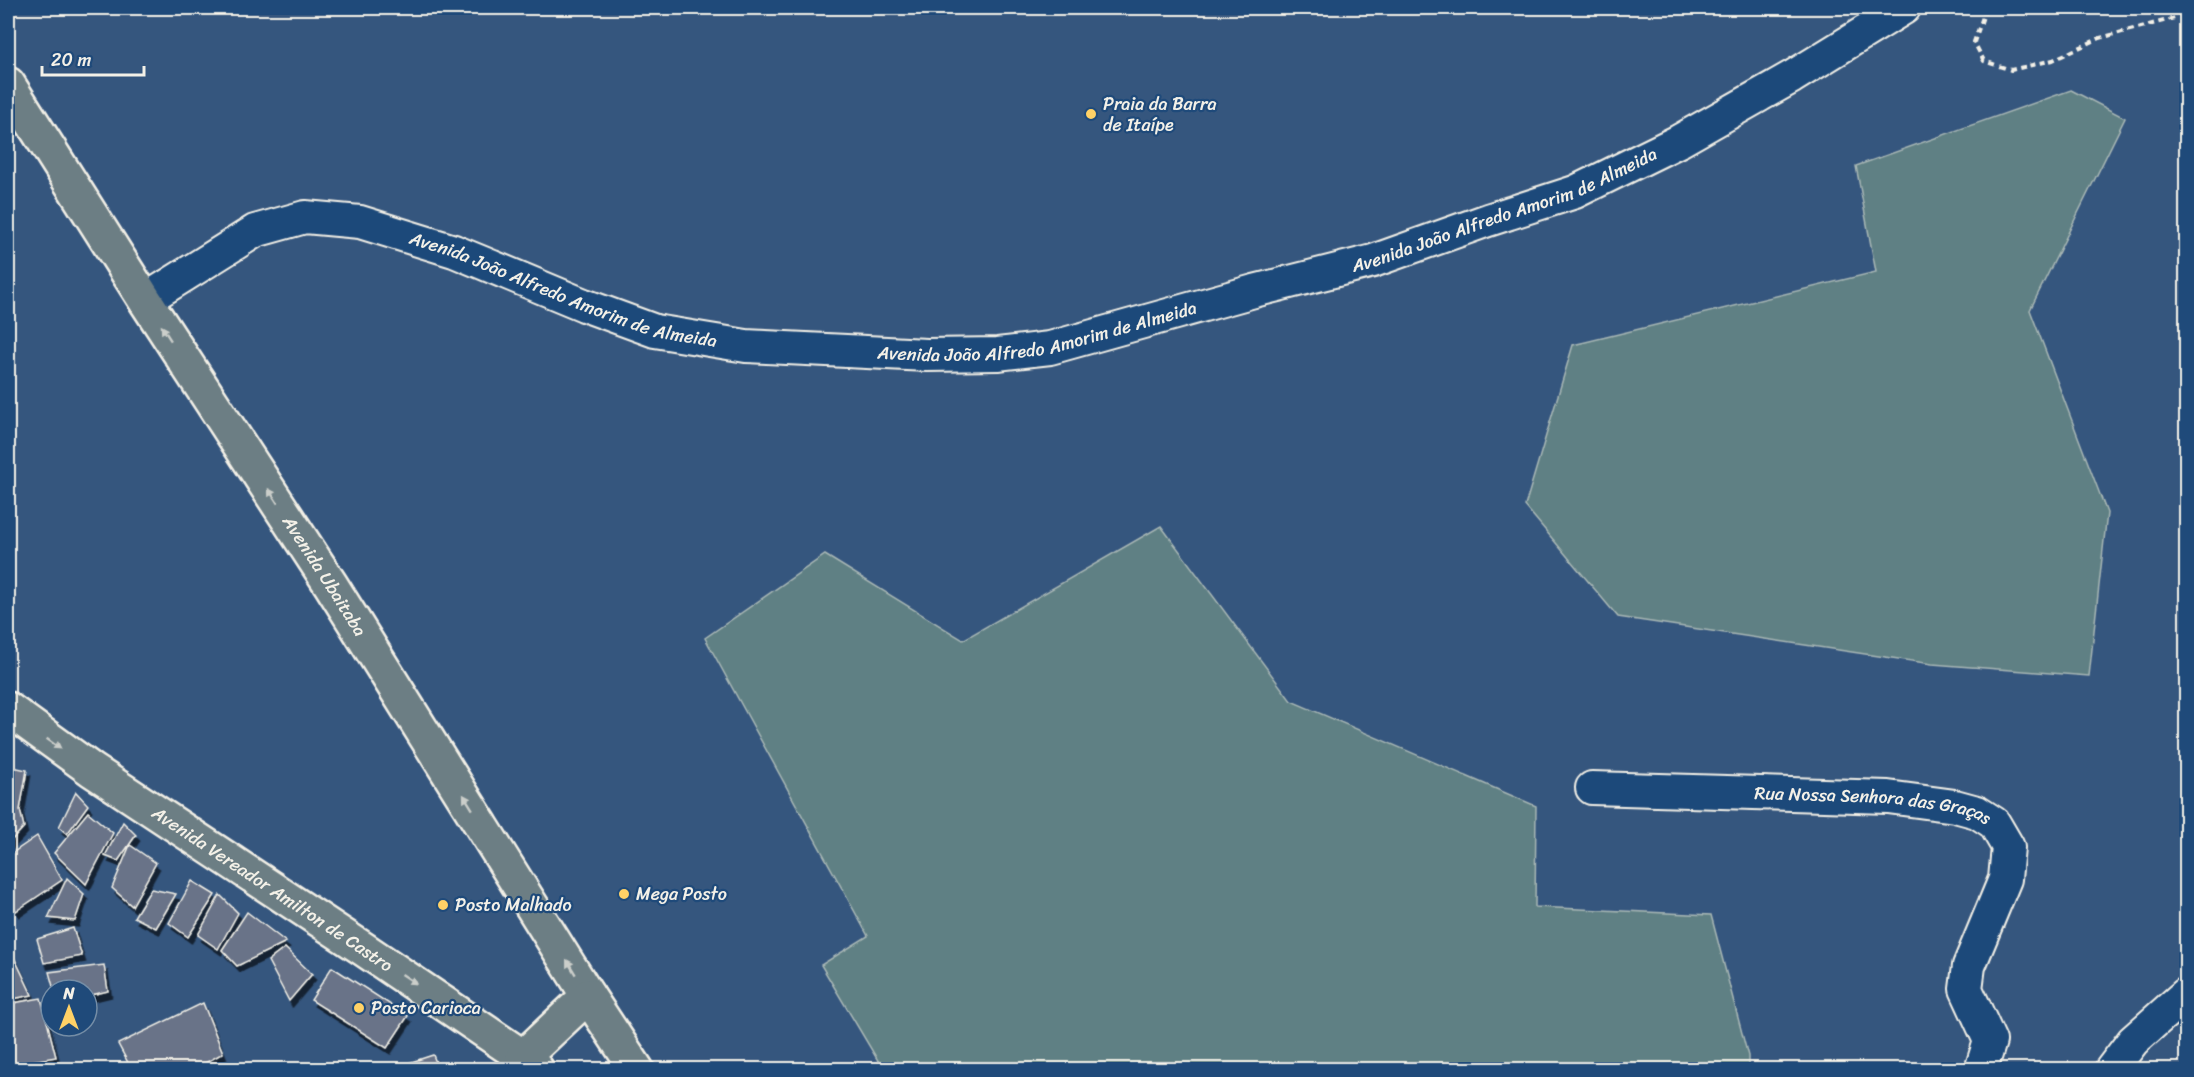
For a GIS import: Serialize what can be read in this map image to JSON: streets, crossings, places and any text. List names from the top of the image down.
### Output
{
  "streets": {
    "main road": ["Avenida Ubaitaba", "Avenida Vereador Amilton de Castro"],
    "street": ["Avenida João Alfredo Amorim de Almeida", "Rua Nossa Senhora das Graças"]
  },
  "crossings": [
    ["Avenida João Alfredo Amorim de Almeida", "Avenida Ubaitaba"]
  ],
  "one_way": ["Avenida Ubaitaba", "Avenida Vereador Amilton de Castro"],
  "places": [
    "Praia da Barra de Itaípe",
    "Mega Posto",
    "Posto Malhado",
    "Posto Carioca"
  ],
  "scale_bar": "20 m",
  "north": "top"
}
